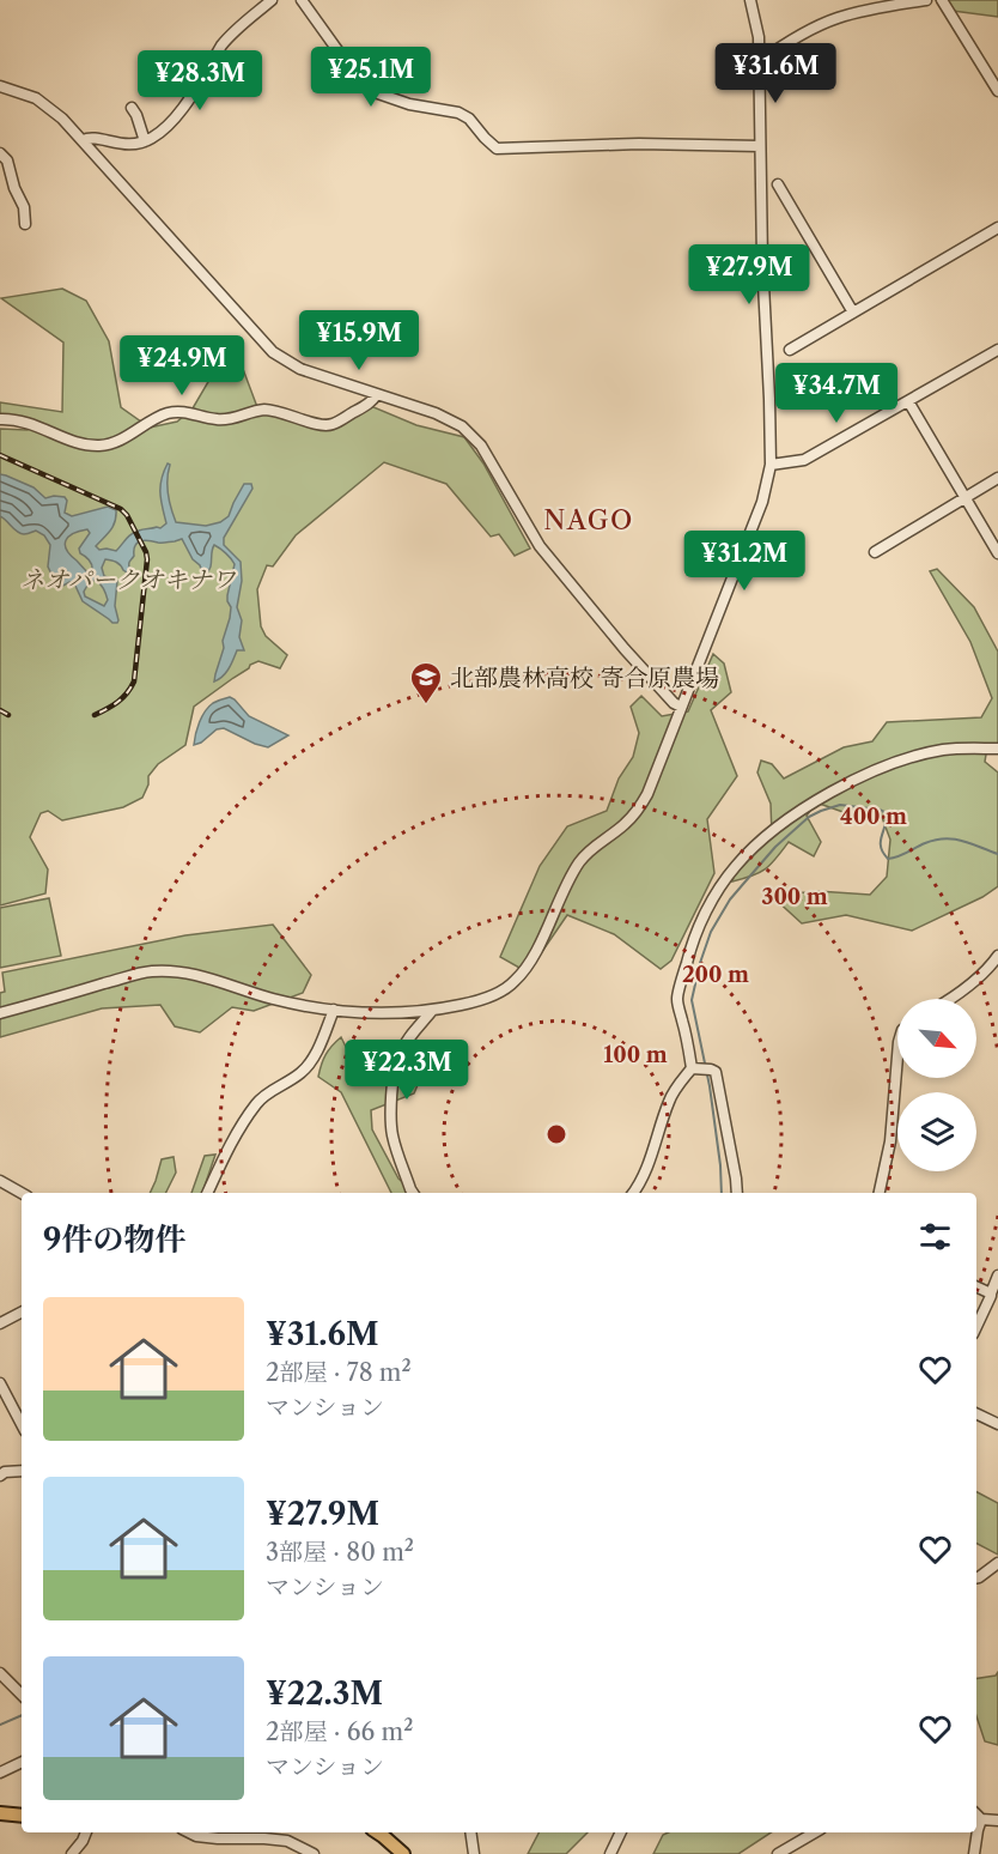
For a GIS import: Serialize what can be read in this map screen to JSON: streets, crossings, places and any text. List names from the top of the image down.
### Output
{
  "districts": ["NAGO"],
  "parks": ["ネオパークオキナワ"],
  "places": {
    "school or university": ["北部農林高校 寄合原農場"]
  },
  "north": "bottom right",
  "page": {
    "price": [
      "¥31.6M",
      "¥25.1M",
      "¥28.3M",
      "¥27.9M",
      "¥15.9M",
      "¥24.9M",
      "¥34.7M",
      "¥31.2M",
      "¥22.3M"
    ],
    "heading": "9件の物件",
    "list": [
      {
        "name": "¥31.6M",
        "note": "2部屋 · 78 m² · マンション"
      },
      {
        "name": "¥27.9M",
        "note": "3部屋 · 80 m² · マンション"
      },
      {
        "name": "¥22.3M",
        "note": "2部屋 · 66 m² · マンション"
      }
    ]
  },
  "rings": [
    "400 m",
    "300 m",
    "200 m",
    "100 m"
  ]
}
